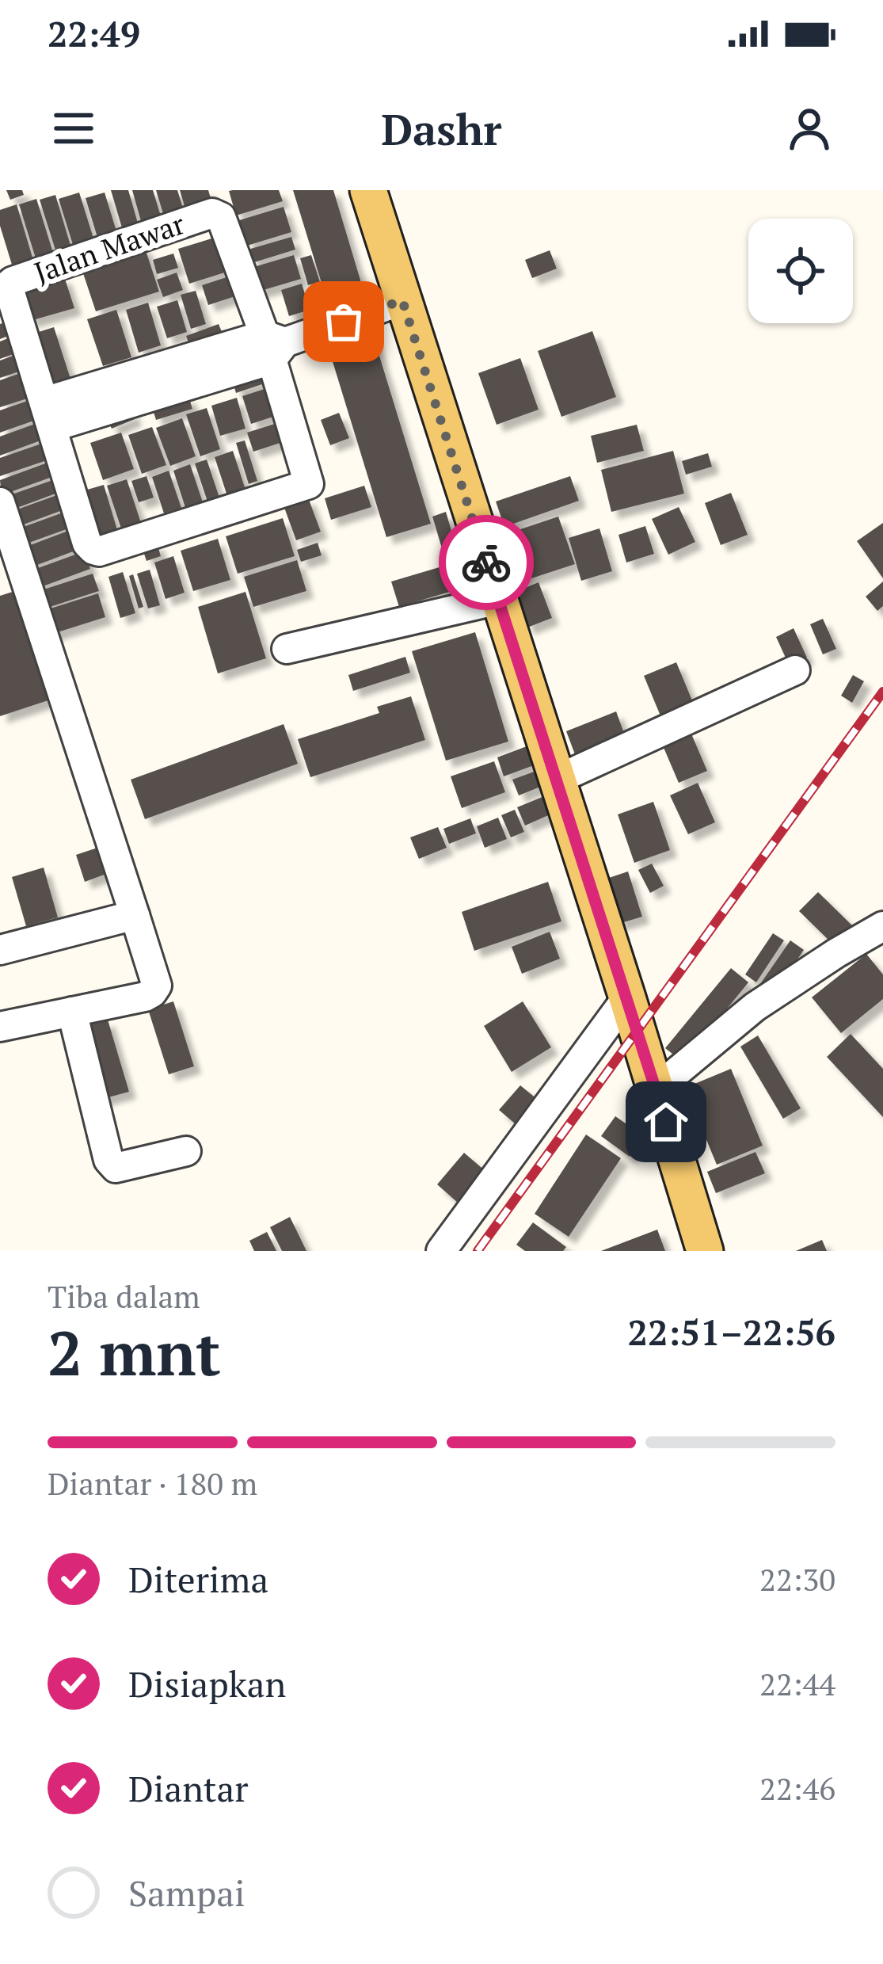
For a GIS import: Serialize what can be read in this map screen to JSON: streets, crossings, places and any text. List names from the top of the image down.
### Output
{
  "streets": {
    "street": ["Jalan Mawar"]
  },
  "page": {
    "status": "22:49",
    "header": "Dashr",
    "heading": ["2 mnt", "Tiba dalam", "22:51–22:56"],
    "bar": "Diantar · 180 m",
    "list": [
      ["Diterima", "22:30"],
      ["Disiapkan", "22:44"],
      ["Diantar", "22:46"],
      "Sampai"
    ]
  }
}
